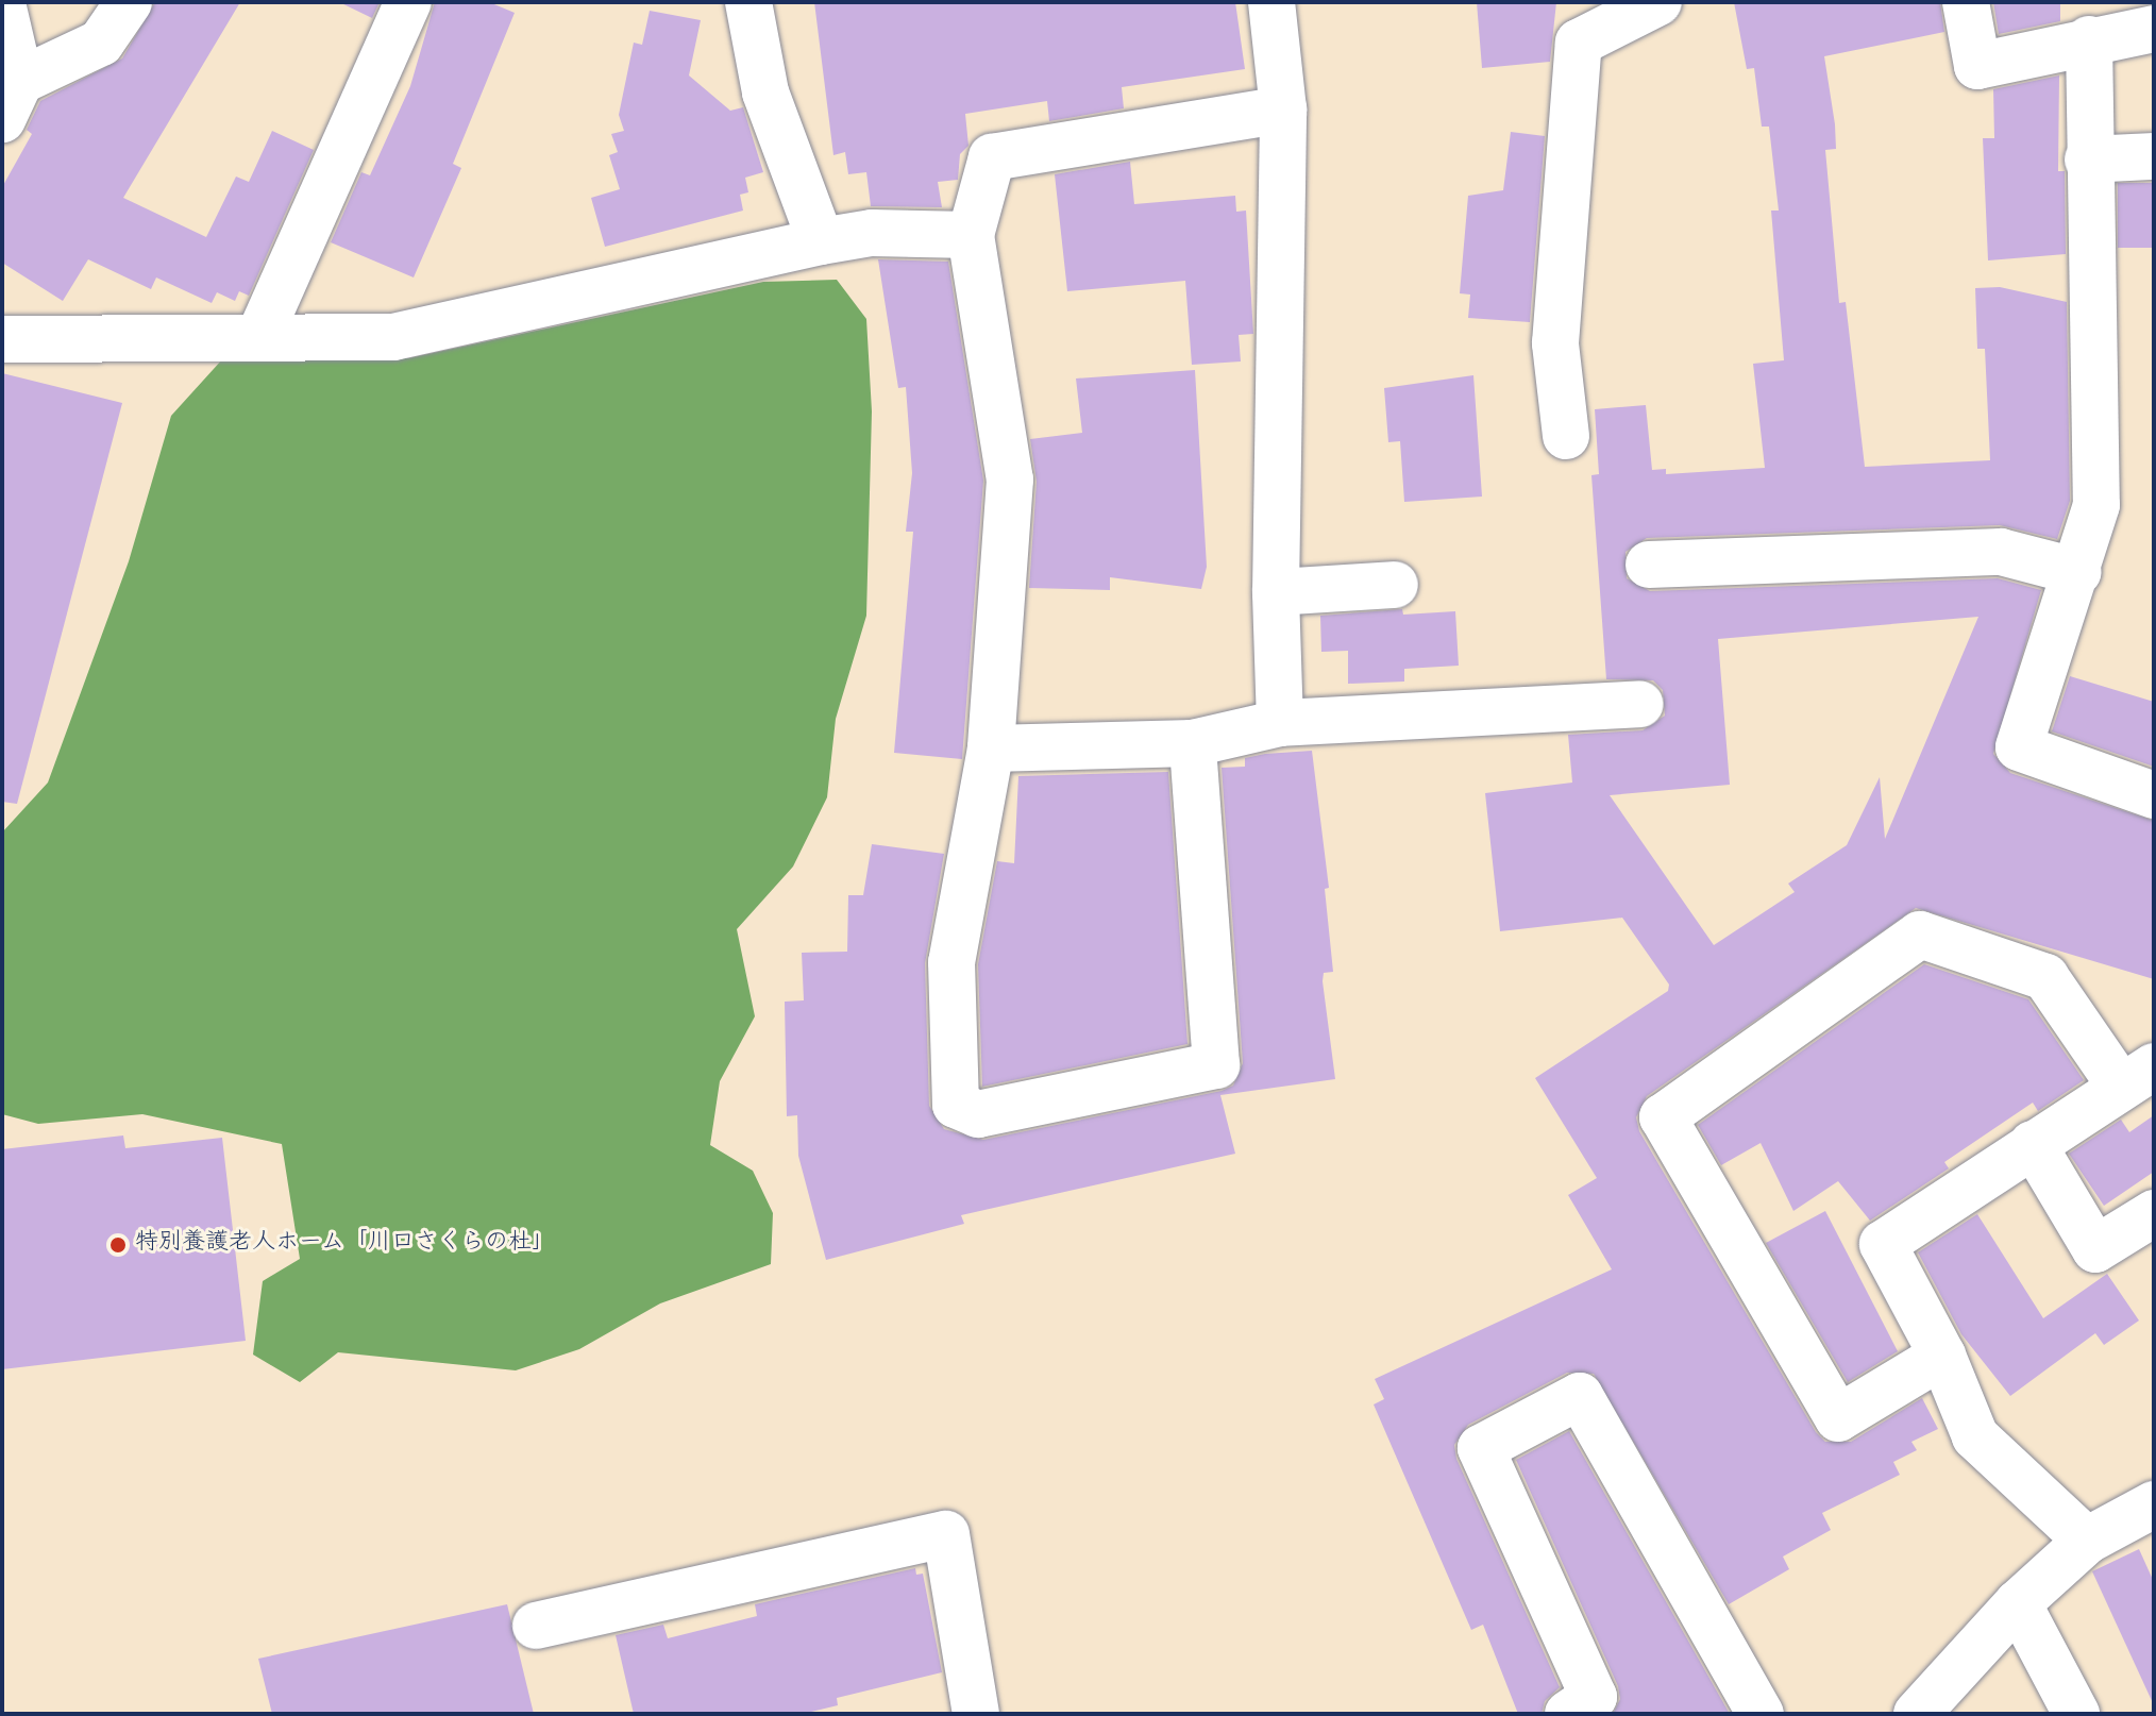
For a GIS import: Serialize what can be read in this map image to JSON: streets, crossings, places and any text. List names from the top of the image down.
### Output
{
  "places": ["特別養護老人ホーム「川口さくらの杜」"]
}
